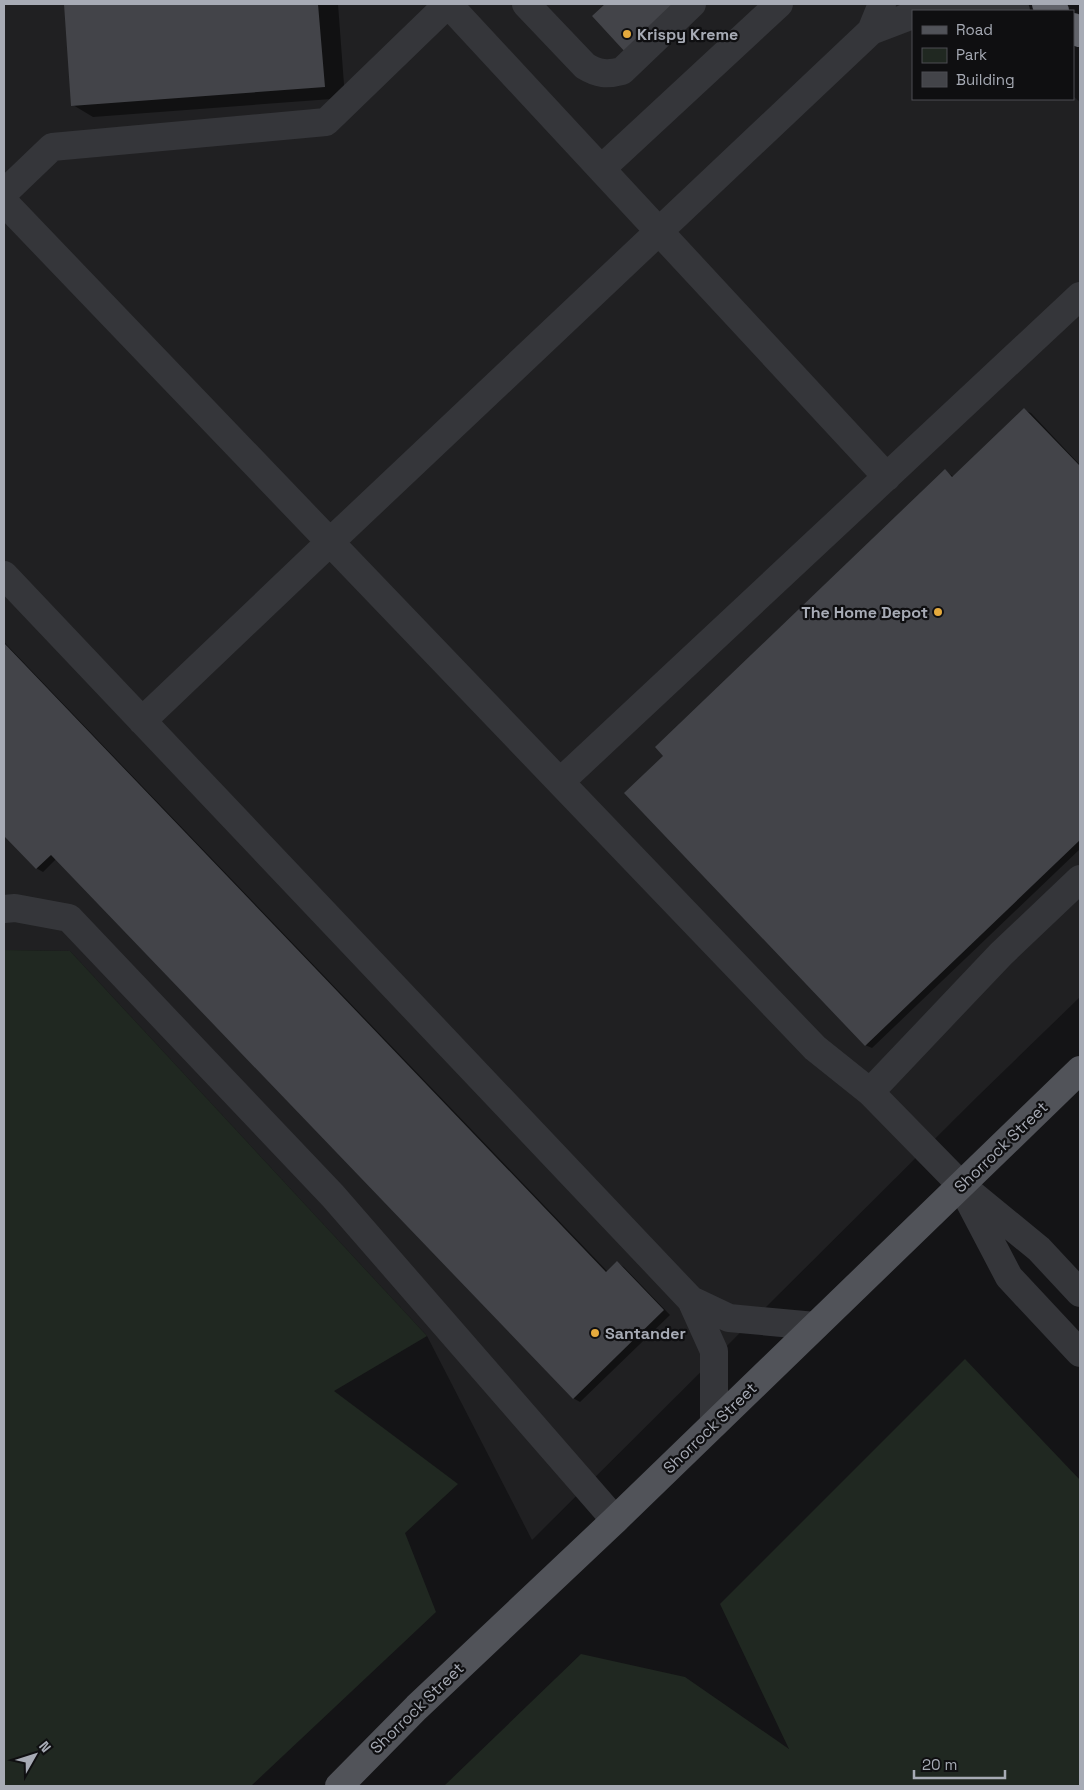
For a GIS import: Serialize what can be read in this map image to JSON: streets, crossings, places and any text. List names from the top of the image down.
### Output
{
  "streets": {
    "main road": ["Shorrock Street"]
  },
  "places": ["Krispy Kreme", "The Home Depot", "Santander"],
  "legend": ["Road", "Park", "Building"],
  "scale_bar": "20 m",
  "north": "top right"
}
